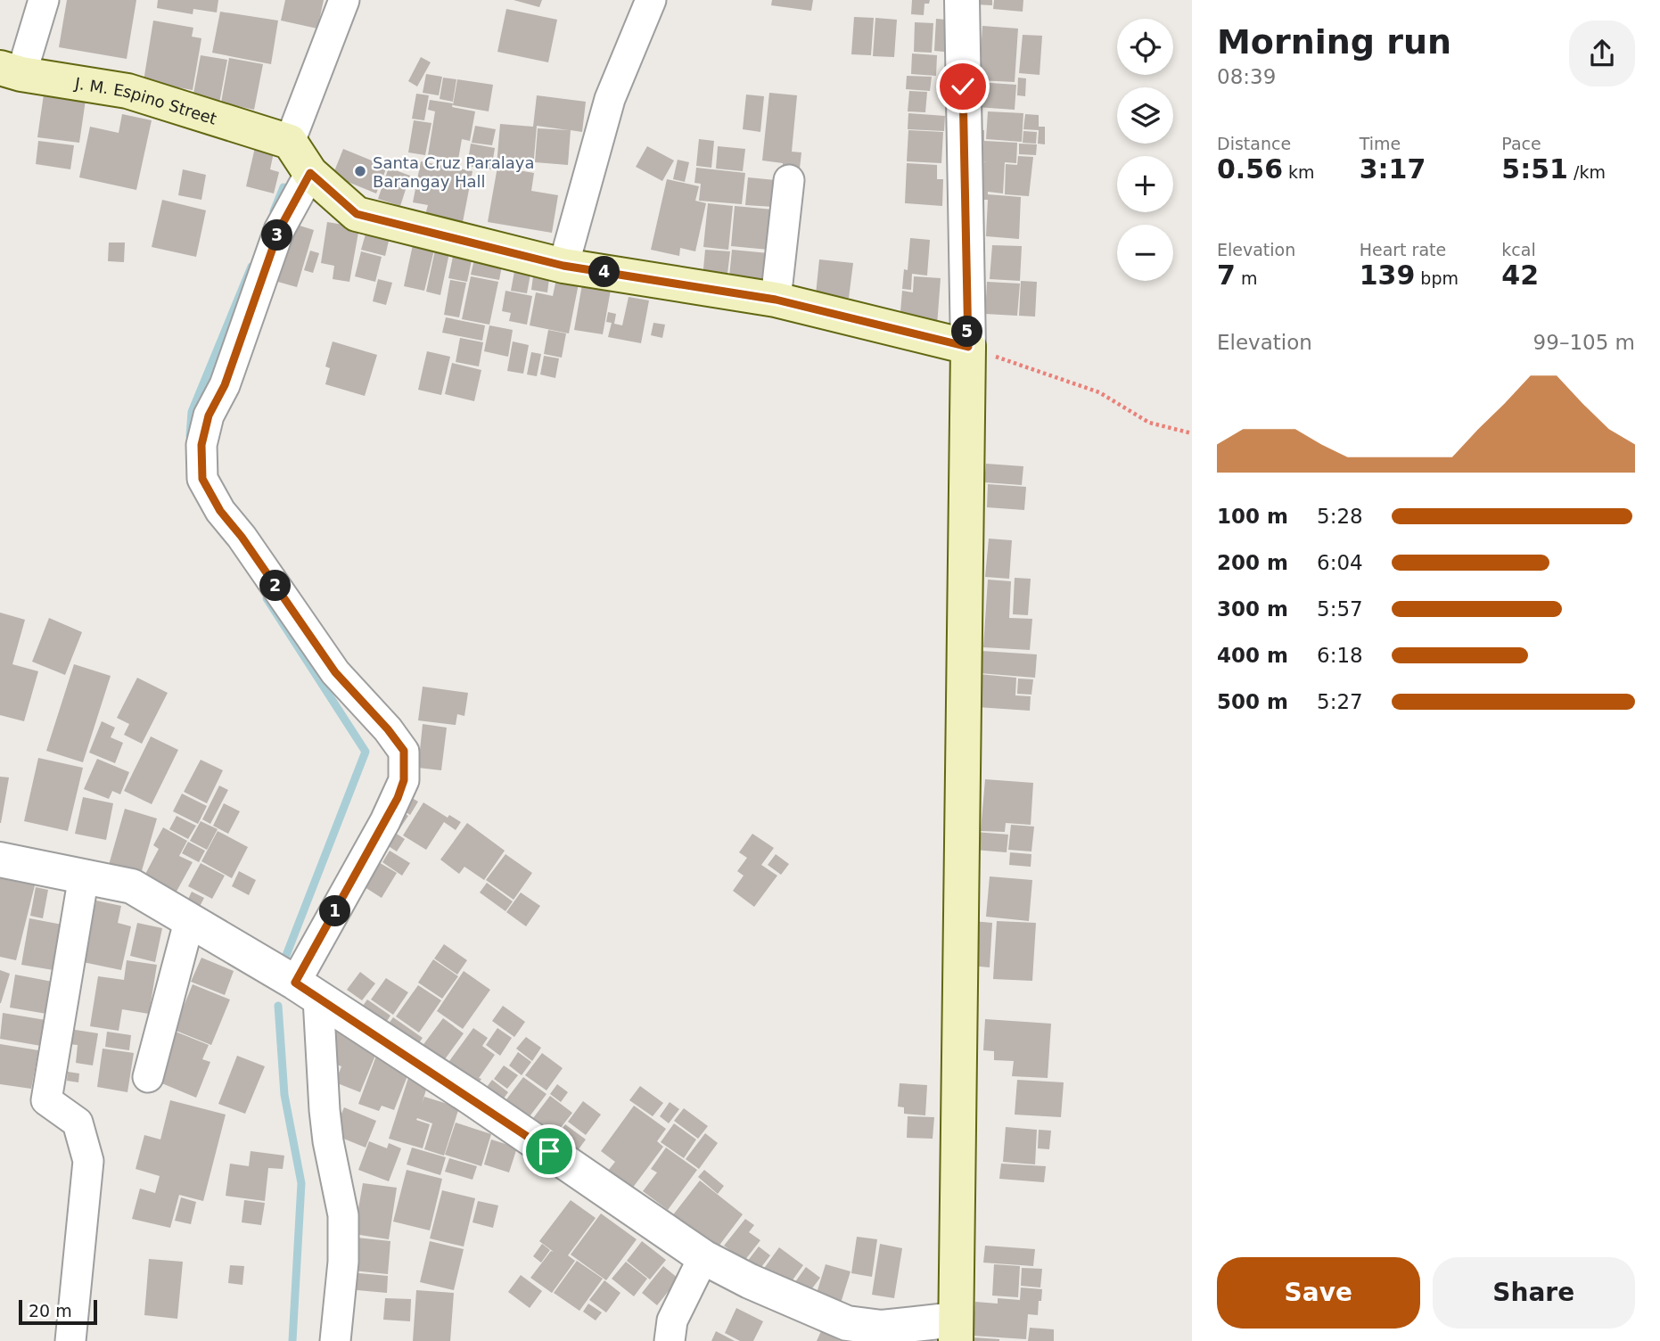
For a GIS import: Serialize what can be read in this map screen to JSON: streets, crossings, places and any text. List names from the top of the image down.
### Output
{
  "streets": {
    "main road": ["J. M. Espino Street"]
  },
  "places": ["Santa Cruz Paralaya Barangay Hall"],
  "scale_bar": "20 m",
  "page": {
    "heading": ["Morning run", "08:39"],
    "map_buttons": ["+", "−"],
    "stats": [
      ["Distance", "0.56 km"],
      ["Time", "3:17"],
      ["Pace", "5:51 /km"],
      ["Elevation", "7 m"],
      ["Heart rate", "139 bpm"],
      ["kcal", "42"]
    ],
    "pins": [
      "3",
      "4",
      "5",
      "2",
      "1"
    ],
    "chart": ["Elevation", "99–105 m"],
    "list": [
      {
        "name": "100 m",
        "note": "5:28"
      },
      {
        "name": "200 m",
        "note": "6:04"
      },
      {
        "name": "300 m",
        "note": "5:57"
      },
      {
        "name": "400 m",
        "note": "6:18"
      },
      {
        "name": "500 m",
        "note": "5:27"
      }
    ],
    "buttons": ["Save", "Share"],
    "scale": "20 m"
  }
}
